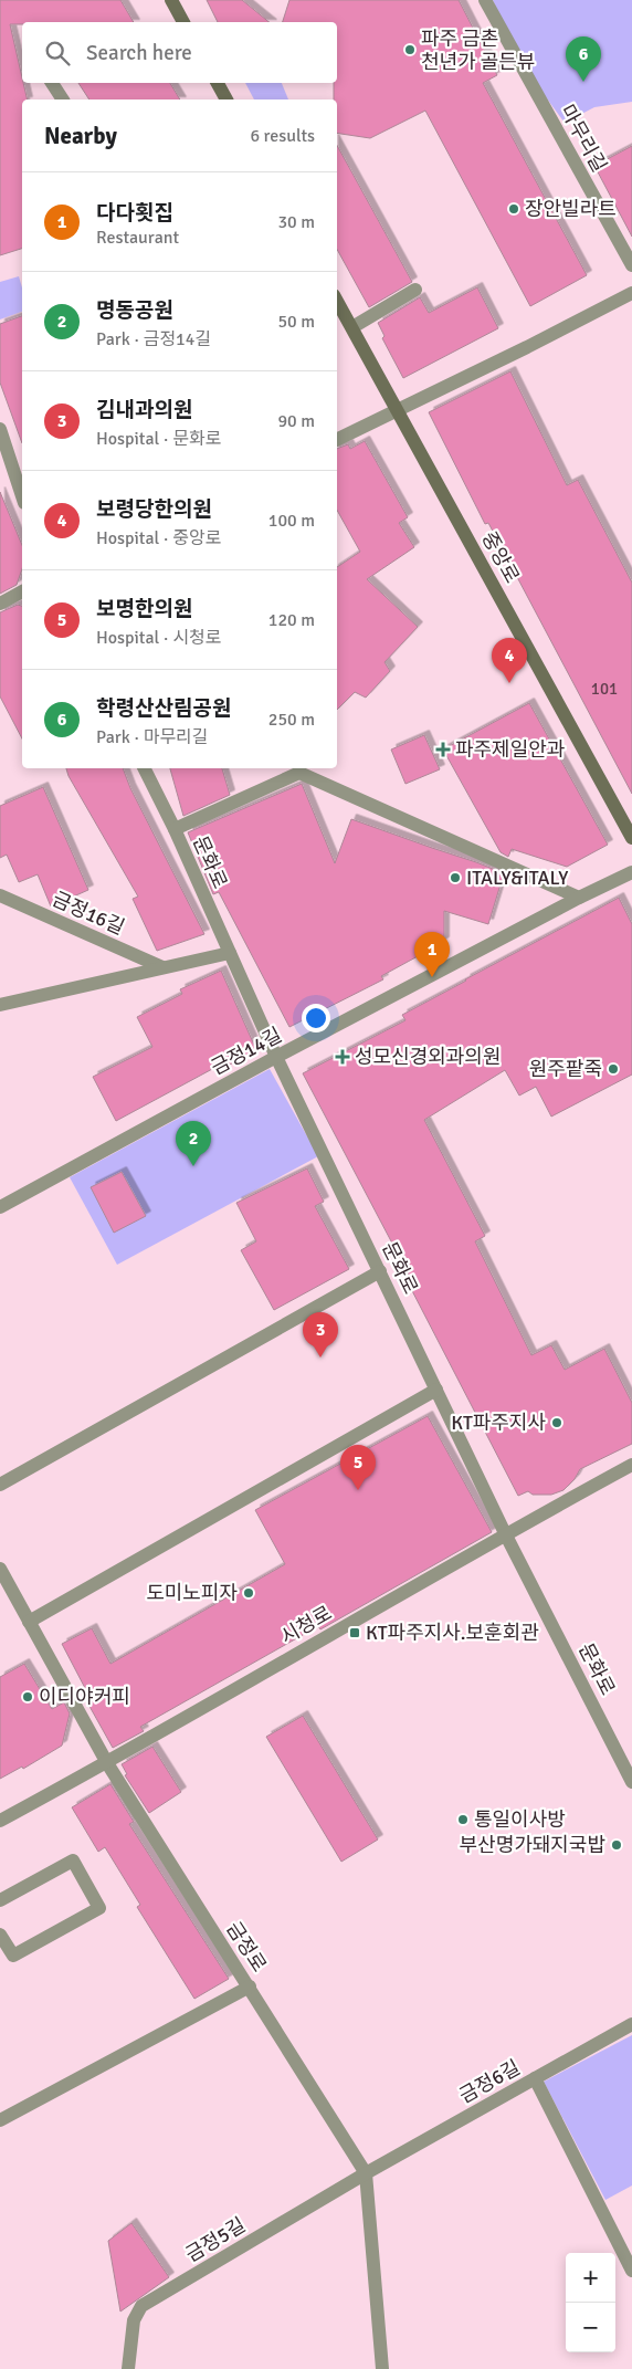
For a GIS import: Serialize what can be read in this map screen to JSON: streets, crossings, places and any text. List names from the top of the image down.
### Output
{
  "streets": {
    "main road": ["중앙로"],
    "street": [
      "마무리길",
      "문화로",
      "금정16길",
      "금정14길",
      "시청로",
      "금정로",
      "금정6길",
      "금정5길"
    ]
  },
  "crossings": [
    ["문화로", "금정14길"],
    ["문화로", "시청로"],
    ["시청로", "금정로"],
    ["금정로", "금정6길"],
    ["금정로", "금정5길"],
    ["금정6길", "금정5길"]
  ],
  "places": {
    "other": [
      "파주 금촌 천년가 골든뷰",
      "장안빌라트",
      "ITALY&ITALY",
      "원주팥죽",
      "KT파주지사",
      "도미노피자",
      "이디야커피",
      "통일이사방",
      "부산명가돼지국밥"
    ],
    "health": ["파주제일안과", "성모신경외과의원"],
    "transit": ["KT파주지사.보훈회관"]
  },
  "house_numbers": ["101"],
  "page": {
    "search": "Search here",
    "pins": [
      "6",
      "4",
      "1",
      "2",
      "3",
      "5"
    ],
    "heading": ["Nearby", "6 results"],
    "list": [
      {
        "mark": "1",
        "name": "다다횟집",
        "note": "Restaurant",
        "value": "30 m"
      },
      {
        "mark": "2",
        "name": "명동공원",
        "note": "Park · 금정14길",
        "value": "50 m"
      },
      {
        "mark": "3",
        "name": "김내과의원",
        "note": "Hospital · 문화로",
        "value": "90 m"
      },
      {
        "mark": "4",
        "name": "보령당한의원",
        "note": "Hospital · 중앙로",
        "value": "100 m"
      },
      {
        "mark": "5",
        "name": "보명한의원",
        "note": "Hospital · 시청로",
        "value": "120 m"
      },
      {
        "mark": "6",
        "name": "학령산산림공원",
        "note": "Park · 마무리길",
        "value": "250 m"
      }
    ],
    "map_buttons": ["+", "−"]
  }
}
